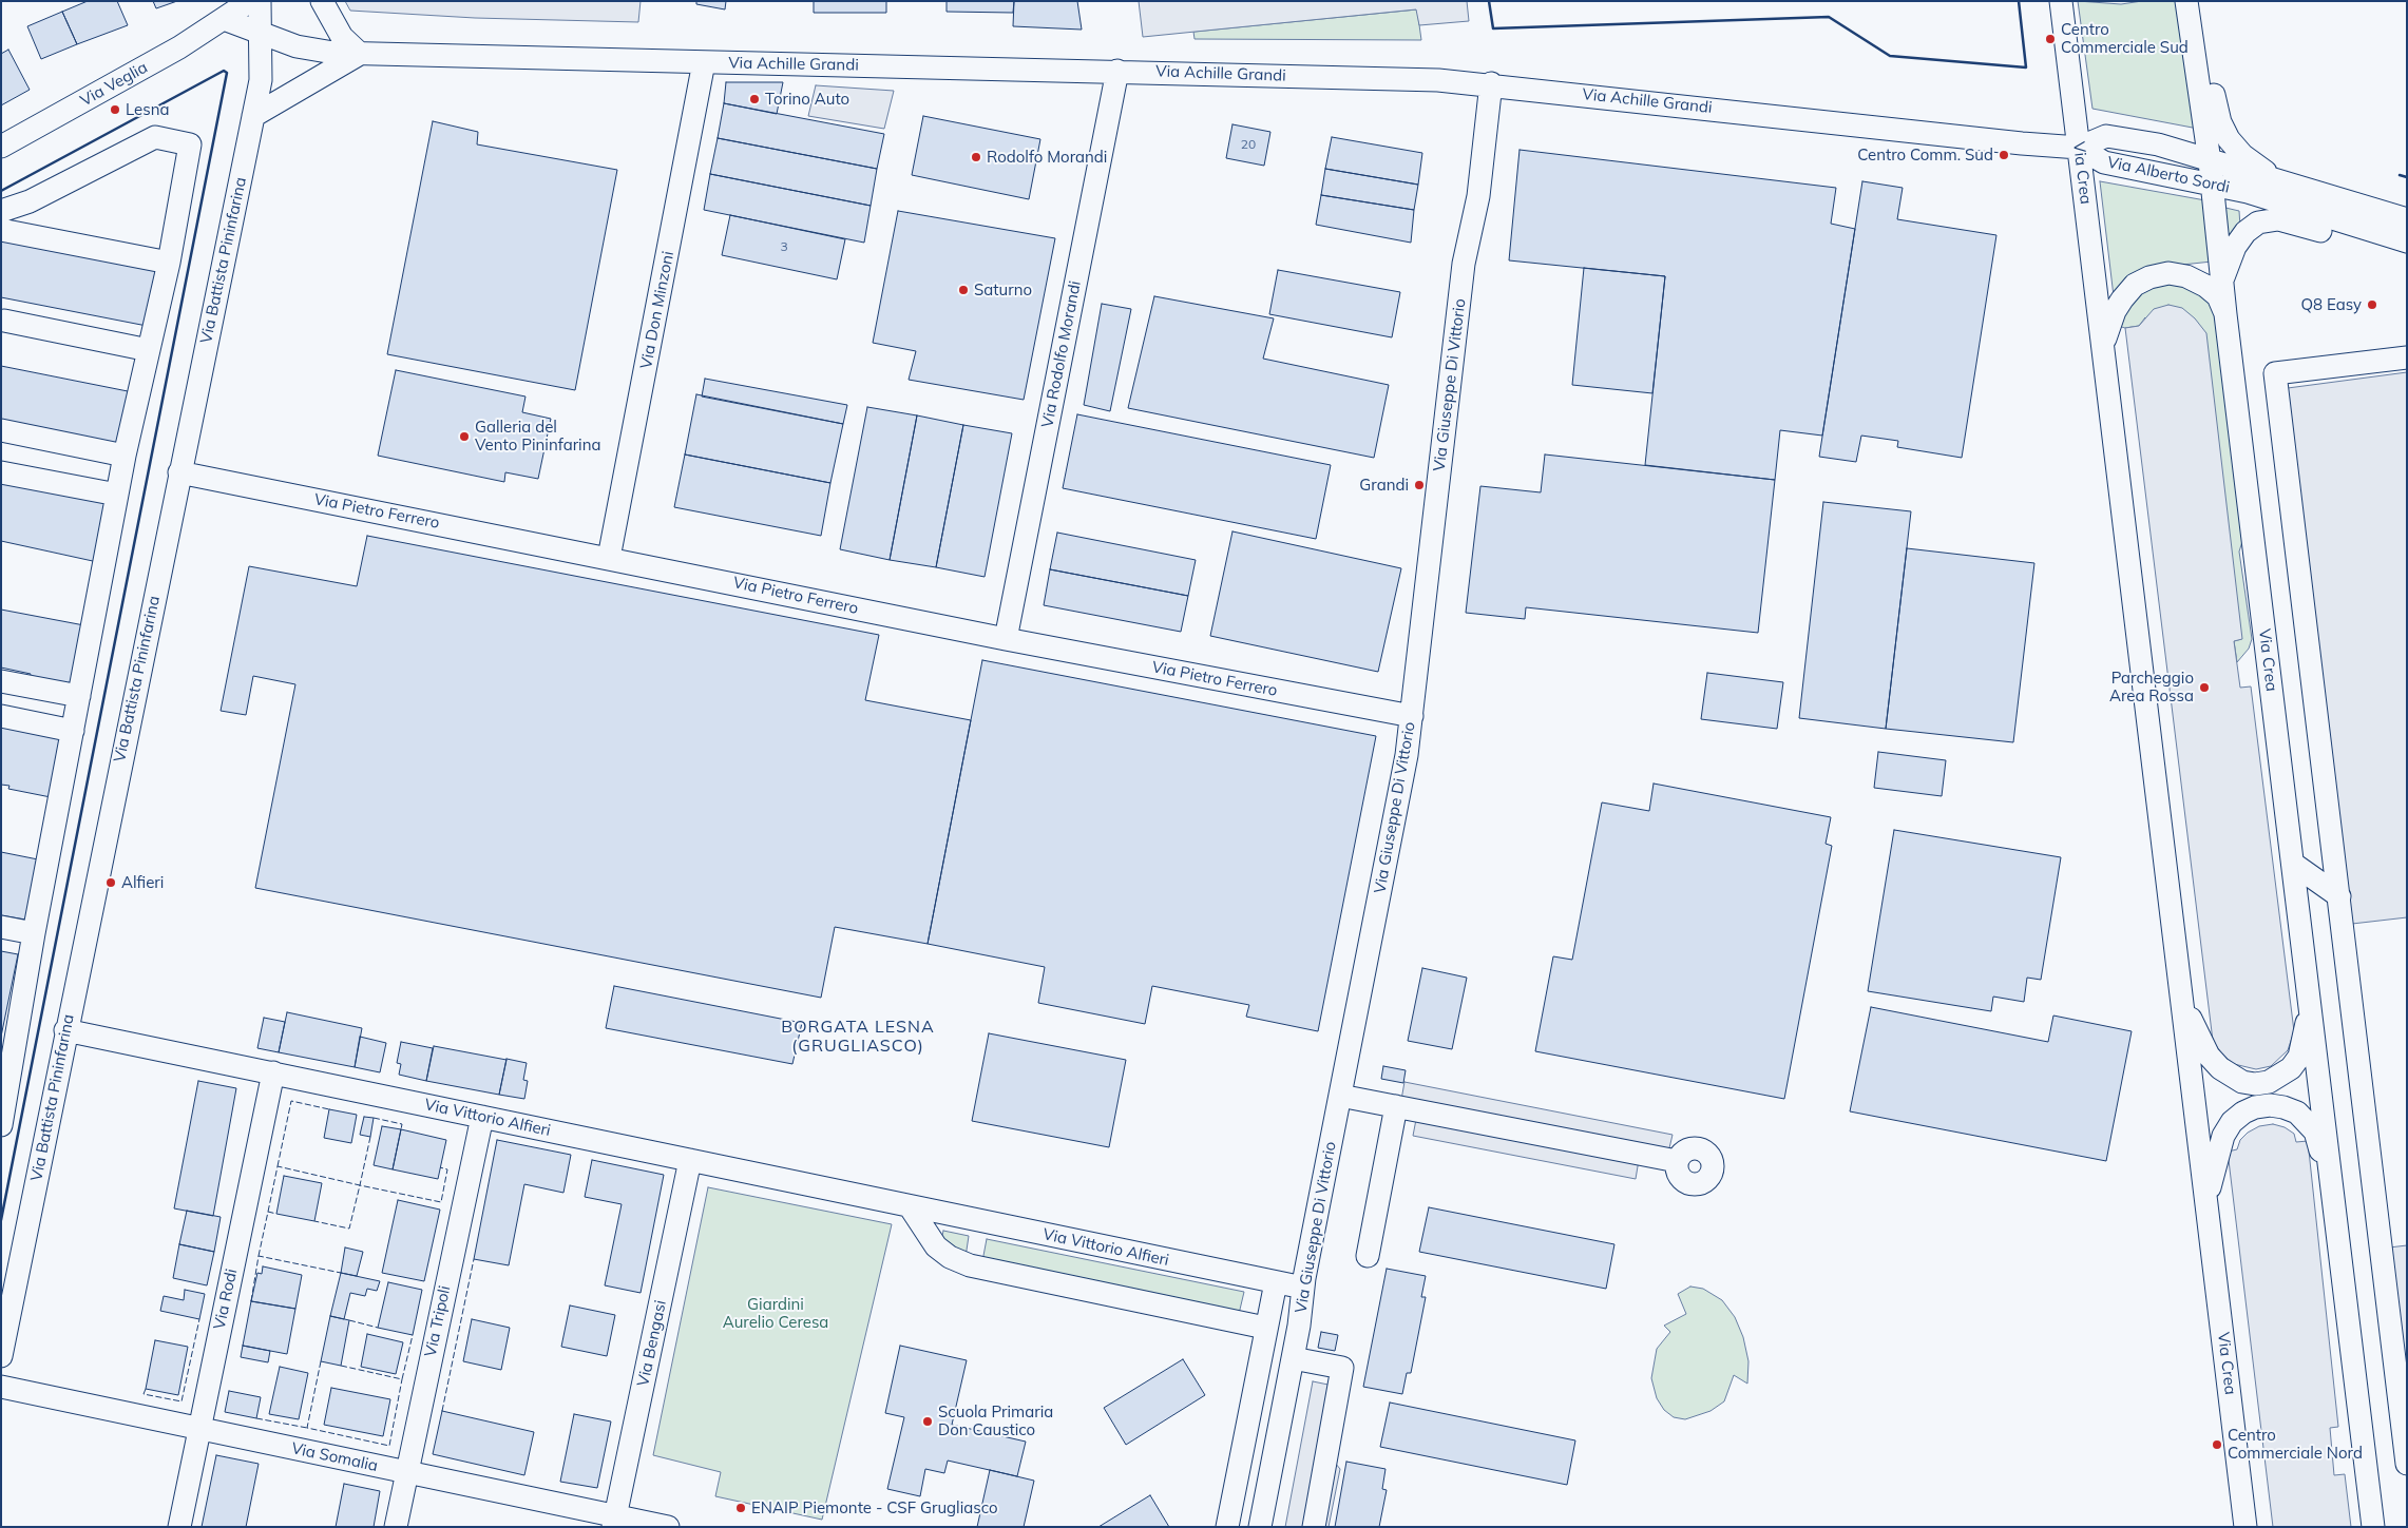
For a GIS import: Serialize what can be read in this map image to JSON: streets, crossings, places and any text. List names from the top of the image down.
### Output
{
  "streets": {
    "street": [
      "Via Achille Grandi",
      "Via Veglia",
      "Via Crea",
      "Via Alberto Sordi",
      "Via Battista Pininfarina",
      "Via Don Minzoni",
      "Via Rodolfo Morandi",
      "Via Giuseppe Di Vittorio",
      "Via Pietro Ferrero",
      "Via Vittorio Alfieri",
      "Via Rodi",
      "Via Tripoli",
      "Via Bengasi",
      "Via Somalia"
    ]
  },
  "crossings": [
    ["Via Achille Grandi", "Via Veglia"],
    ["Via Achille Grandi", "Via Crea"],
    ["Via Achille Grandi", "Via Alberto Sordi"],
    ["Via Achille Grandi", "Via Battista Pininfarina"],
    ["Via Achille Grandi", "Via Don Minzoni"],
    ["Via Achille Grandi", "Via Rodolfo Morandi"],
    ["Via Achille Grandi", "Via Giuseppe Di Vittorio"],
    ["Via Crea", "Via Alberto Sordi"],
    ["Via Battista Pininfarina", "Via Pietro Ferrero"],
    ["Via Battista Pininfarina", "Via Vittorio Alfieri"],
    ["Via Don Minzoni", "Via Pietro Ferrero"],
    ["Via Rodolfo Morandi", "Via Pietro Ferrero"],
    ["Via Giuseppe Di Vittorio", "Via Pietro Ferrero"],
    ["Via Giuseppe Di Vittorio", "Via Vittorio Alfieri"],
    ["Via Vittorio Alfieri", "Via Rodi"],
    ["Via Vittorio Alfieri", "Via Tripoli"],
    ["Via Vittorio Alfieri", "Via Bengasi"],
    ["Via Rodi", "Via Somalia"],
    ["Via Tripoli", "Via Somalia"],
    ["Via Bengasi", "Via Somalia"]
  ],
  "districts": ["BORGATA LESNA (GRUGLIASCO)"],
  "parks": ["Giardini Aurelio Ceresa"],
  "places": [
    "Centro Commerciale Sud",
    "Torino Auto",
    "Lesna",
    "Centro Comm. Sud",
    "Rodolfo Morandi",
    "Saturno",
    "Q8 Easy",
    "Galleria del Vento Pininfarina",
    "Grandi",
    "Parcheggio Area Rossa",
    "Alfieri",
    "Scuola Primaria Don Caustico",
    "Centro Commerciale Nord",
    "ENAIP Piemonte - CSF Grugliasco"
  ],
  "house_numbers": ["20", "3"]
}
